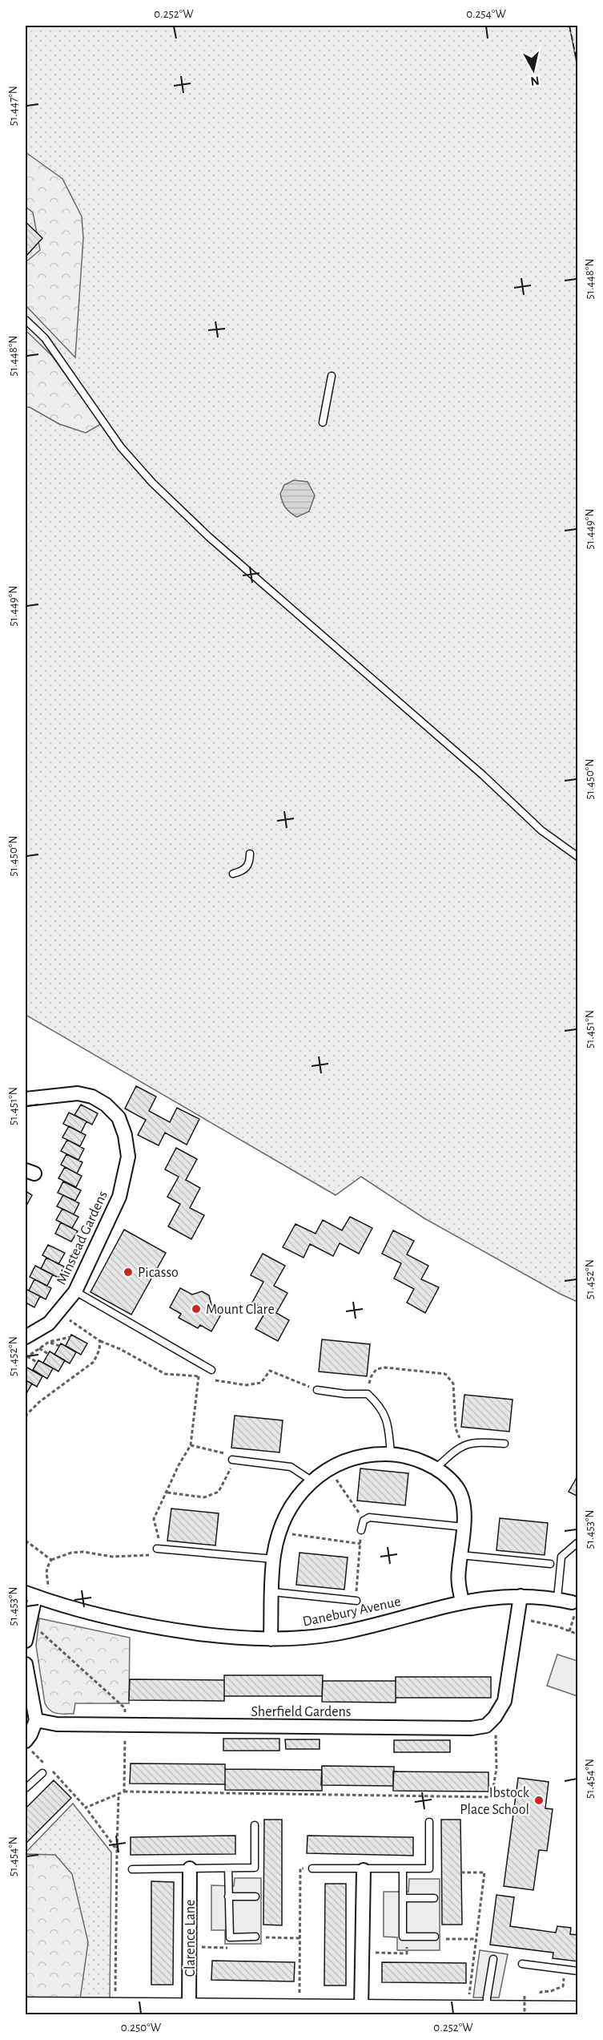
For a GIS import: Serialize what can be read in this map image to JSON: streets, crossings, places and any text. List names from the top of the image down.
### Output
{
  "streets": {
    "street": [
      "Minstead Gardens",
      "Danebury Avenue",
      "Sherfield Gardens",
      "Clarence Lane"
    ]
  },
  "places": ["Picasso", "Mount Clare", "Ibstock Place School"],
  "north": "bottom",
  "coordinates": [
    "0.252°W",
    "0.254°W",
    "51.447°N",
    "51.448°N",
    "51.449°N",
    "51.450°N",
    "51.451°N",
    "51.452°N",
    "51.453°N",
    "51.454°N",
    "0.250°W"
  ]
}
